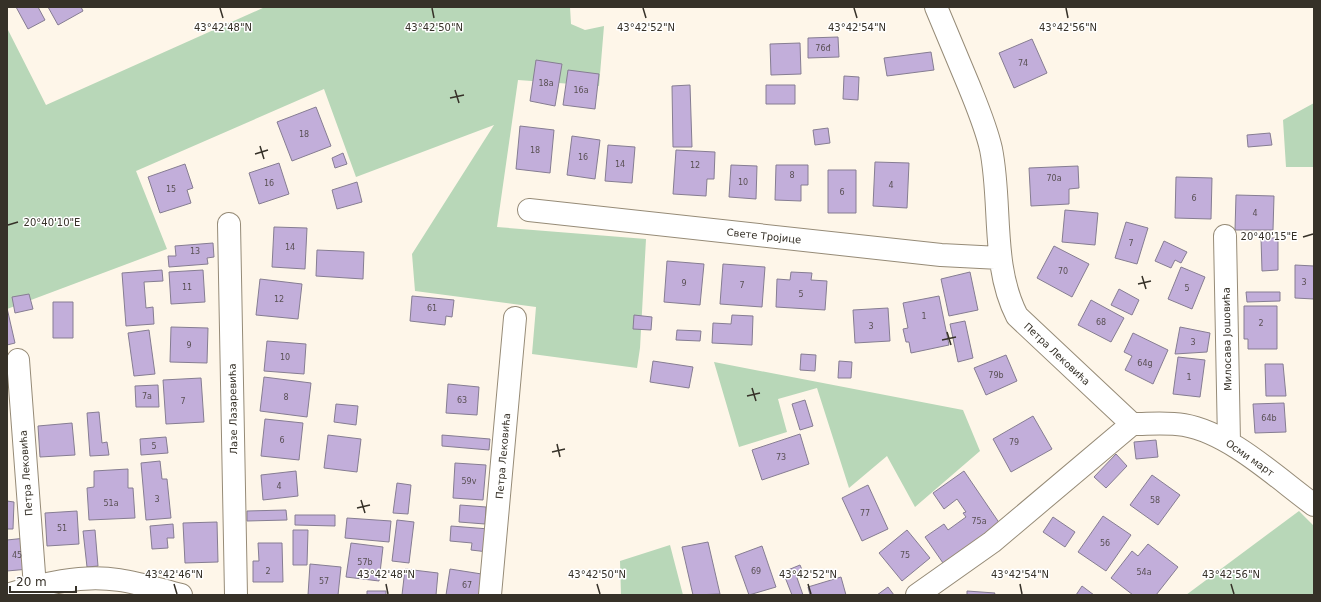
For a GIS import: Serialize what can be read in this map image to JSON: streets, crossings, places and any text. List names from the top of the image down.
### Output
{
  "streets": {
    "street": [
      "Свете Тројице",
      "Милосава Јошовића",
      "Петра Лековића",
      "Лазе Лазаревића",
      "Осми март"
    ]
  },
  "crossings": [
    ["Свете Тројице", "Петра Лековића"],
    ["Милосава Јошовића", "Осми март"],
    ["Петра Лековића", "Осми март"]
  ],
  "house_numbers": [
    "76đ",
    "74",
    "18a",
    "16a",
    "18",
    "18",
    "16",
    "14",
    "12",
    "8",
    "70a",
    "10",
    "16",
    "4",
    "15",
    "6",
    "6",
    "4",
    "7",
    "14",
    "13",
    "70",
    "3",
    "9",
    "7",
    "11",
    "5",
    "5",
    "12",
    "61",
    "1",
    "68",
    "2",
    "3",
    "3",
    "9",
    "10",
    "64g",
    "79b",
    "1",
    "7a",
    "8",
    "63",
    "7",
    "64b",
    "6",
    "79",
    "5",
    "73",
    "59v",
    "4",
    "3",
    "58",
    "51a",
    "77",
    "75a",
    "51",
    "56",
    "45",
    "75",
    "57b",
    "2",
    "69",
    "54a",
    "57",
    "67"
  ],
  "scale_bar": "20 m",
  "coordinates": [
    "43°42'48\"N",
    "43°42'50\"N",
    "43°42'52\"N",
    "43°42'54\"N",
    "43°42'56\"N",
    "20°40'10\"E",
    "20°40'15\"E",
    "43°42'46\"N"
  ]
}
